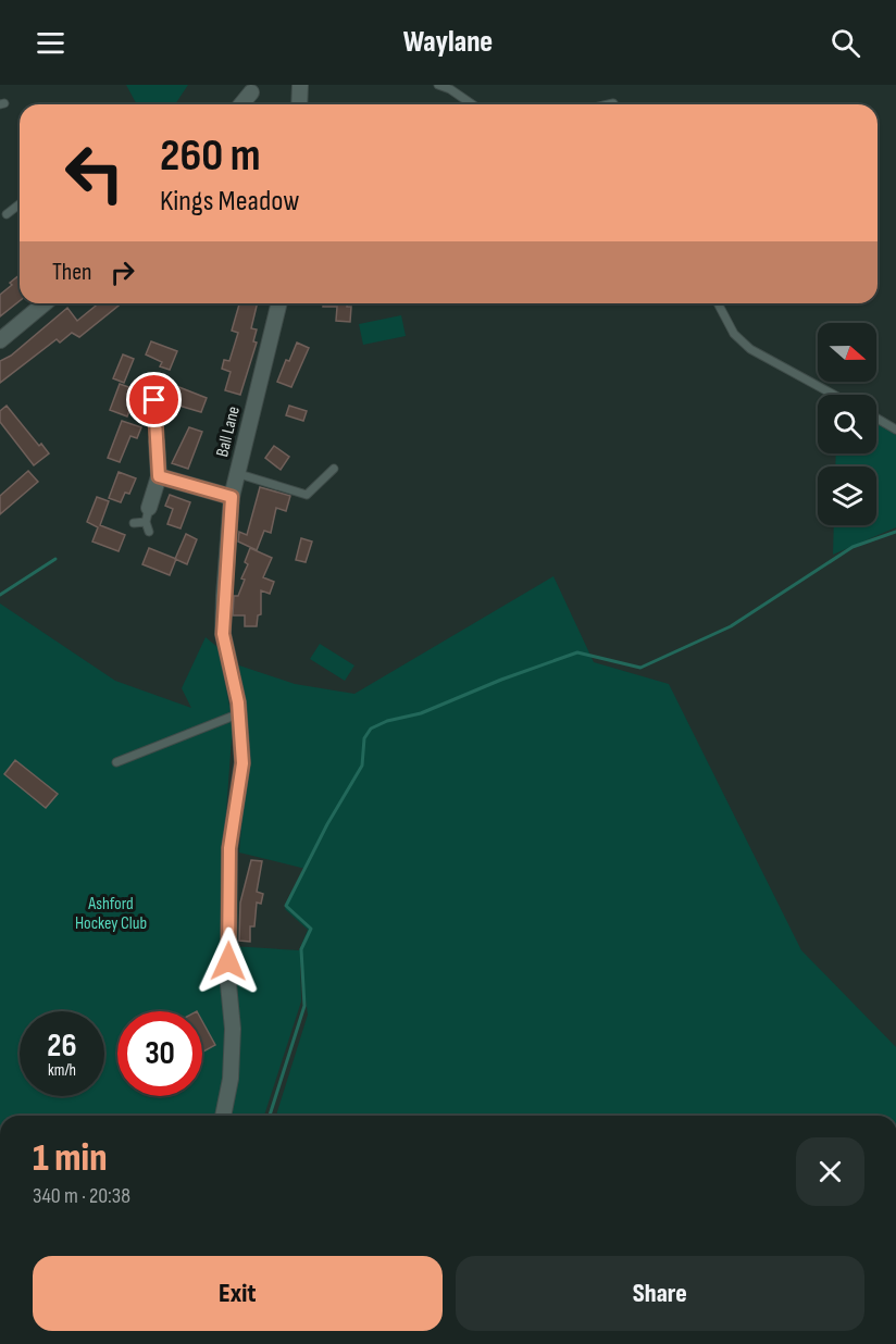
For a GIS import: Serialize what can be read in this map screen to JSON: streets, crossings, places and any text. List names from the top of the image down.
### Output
{
  "streets": {
    "street": ["Ball Lane"]
  },
  "parks": ["Ashford Hockey Club"],
  "north": "right",
  "page": {
    "header": "Waylane",
    "turn": ["260 m", "Kings Meadow"],
    "then": "Then",
    "speed": "26 km/h",
    "limit": "30",
    "heading": ["1 min", "340 m · 20:38"],
    "buttons": ["Exit", "Share"]
  }
}
